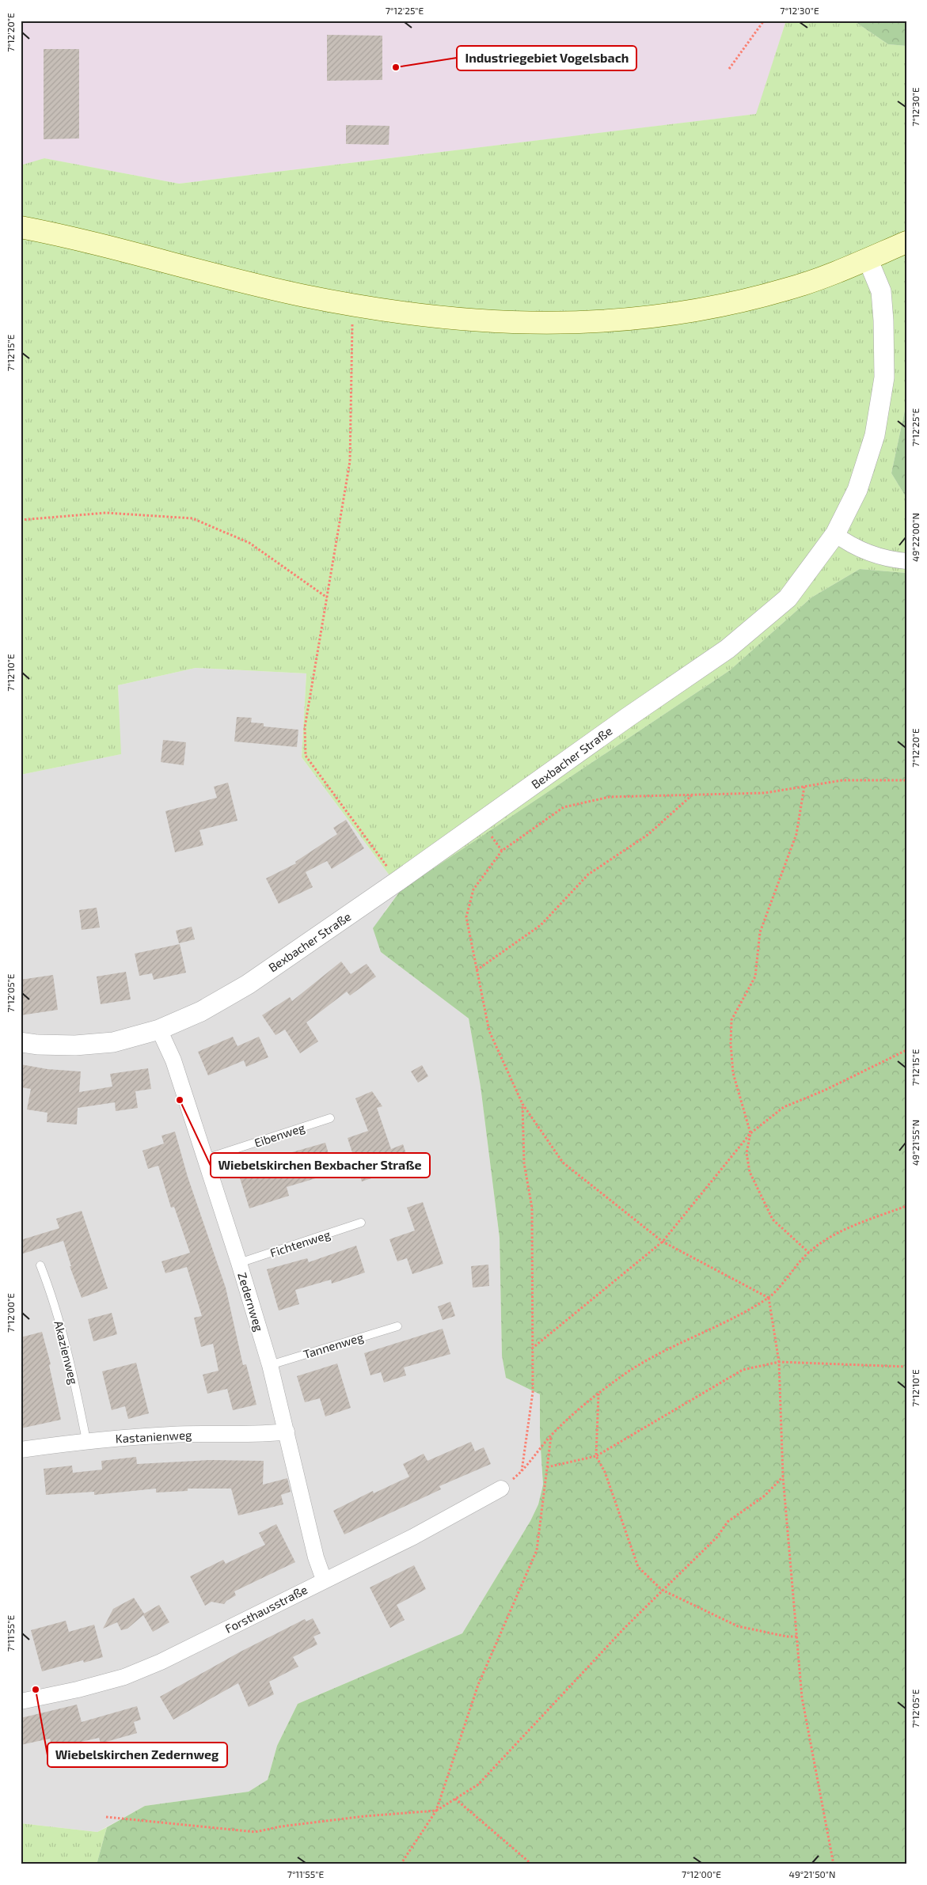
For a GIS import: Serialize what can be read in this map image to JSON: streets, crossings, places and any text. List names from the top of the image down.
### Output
{
  "streets": {
    "street": [
      "Bexbacher Straße",
      "Zedernweg",
      "Kastanienweg",
      "Forsthausstraße"
    ],
    "lane": [
      "Eibenweg",
      "Fichtenweg",
      "Tannenweg",
      "Akazienweg"
    ]
  },
  "crossings": [
    ["Bexbacher Straße", "Zedernweg"],
    ["Eibenweg", "Zedernweg"],
    ["Fichtenweg", "Zedernweg"],
    ["Zedernweg", "Tannenweg"],
    ["Zedernweg", "Kastanienweg"],
    ["Zedernweg", "Forsthausstraße"],
    ["Akazienweg", "Kastanienweg"]
  ],
  "places": ["Industriegebiet Vogelsbach", "Wiebelskirchen Bexbacher Straße", "Wiebelskirchen Zedernweg"],
  "coordinates": [
    "7°12'25\"E",
    "7°12'30\"E",
    "7°12'20\"E",
    "7°12'15\"E",
    "49°22'00\"N",
    "7°12'10\"E",
    "7°12'05\"E",
    "49°21'55\"N",
    "7°12'00\"E",
    "7°11'55\"E",
    "49°21'50\"N"
  ]
}
